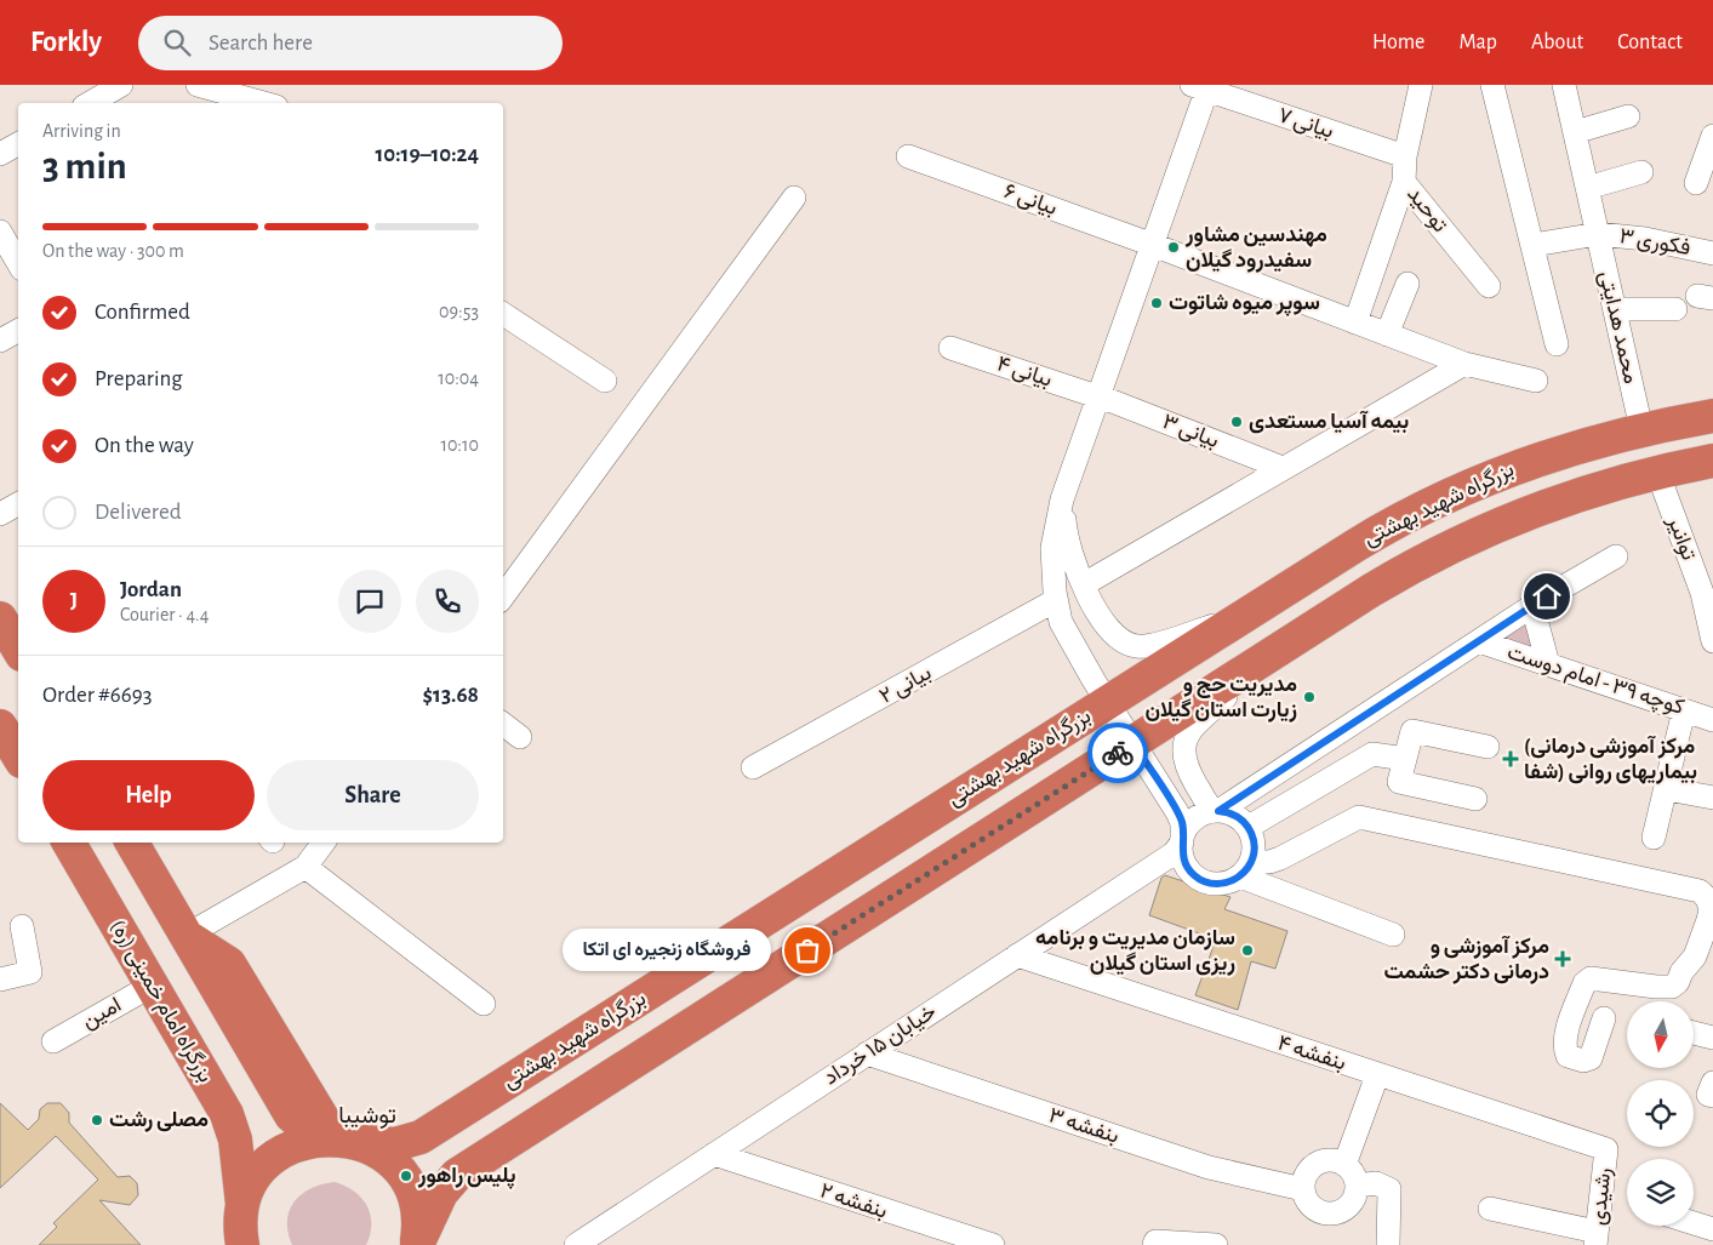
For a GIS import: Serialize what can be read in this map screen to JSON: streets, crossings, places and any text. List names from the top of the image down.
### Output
{
  "streets": {
    "highway": ["بزرگراه شهید بهشتی", "بزرگراه امام خمینی (ره)"],
    "street": [
      "بیانی ۷",
      "بیانی ۶",
      "توحید",
      "فکوری ۳",
      "محمد هدایتی",
      "بیانی ۴",
      "بیانی ۳",
      "توانیر",
      "کوچه ۳۹ - امام دوست",
      "بیانی ۲",
      "امین",
      "خیابان ۱۵ خرداد",
      "بنفشه ۴",
      "بنفشه ۳",
      "رشیدی",
      "بنفشه ۲"
    ]
  },
  "crossings": [
    ["بیانی ۷", "توحید"],
    ["فکوری ۳", "محمد هدایتی"],
    ["محمد هدایتی", "بزرگراه شهید بهشتی"],
    ["بیانی ۴", "بیانی ۳"],
    ["بزرگراه شهید بهشتی", "توانیر"],
    ["بزرگراه شهید بهشتی", "بزرگراه امام خمینی (ره)"],
    ["بزرگراه امام خمینی (ره)", "امین"],
    ["خیابان ۱۵ خرداد", "بنفشه ۴"],
    ["خیابان ۱۵ خرداد", "بنفشه ۳"],
    ["خیابان ۱۵ خرداد", "بنفشه ۲"],
    ["بنفشه ۴", "رشیدی"]
  ],
  "districts": ["توشیبا"],
  "places": {
    "other": [
      "مهندسین مشاور سفیدرود گیلان",
      "سوپر میوه شاتوت",
      "بیمه آسیا مستعدی",
      "مدیریت حج و زیارت استان گیلان",
      "فروشگاه زنجیره ای اتکا",
      "سازمان مدیریت و برنامه ریزی استان گیلان",
      "مصلی رشت",
      "پلیس راهور"
    ],
    "health": ["(مرکز آموزشی درمانی بیماریهای روانی (شفا", "مرکز آموزشی و ‌درمانی دکتر حشمت"]
  },
  "north": "bottom",
  "page": {
    "header": "Forkly",
    "search": "Search here",
    "nav": [
      "Home",
      "Map",
      "About",
      "Contact"
    ],
    "heading": ["3 min", "Arriving in", "10:19–10:24"],
    "panel": [
      "Jordan",
      "Courier · 4.4",
      "Order #6693",
      "$13.68"
    ],
    "bar": "On the way · 300 m",
    "list": [
      ["Confirmed", "09:53"],
      ["Preparing", "10:04"],
      ["On the way", "10:10"],
      "Delivered"
    ],
    "round": "J",
    "buttons": ["Help", "Share"],
    "bubble": "فروشگاه زنجیره ای اتکا"
  }
}
